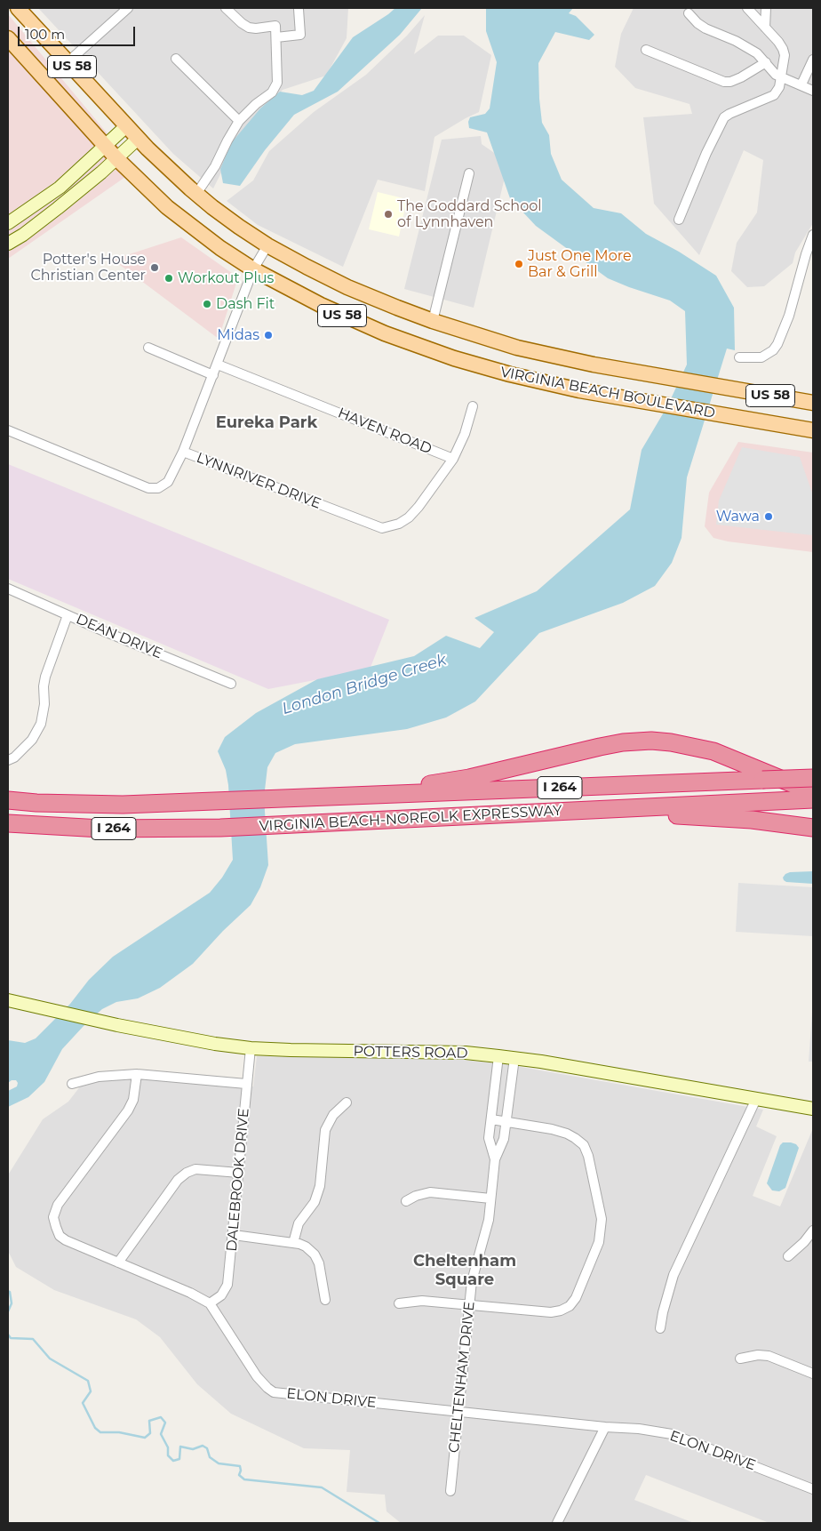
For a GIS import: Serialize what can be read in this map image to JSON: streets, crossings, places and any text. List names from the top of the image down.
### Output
{
  "streets": {
    "highway": ["I 264", "VIRGINIA BEACH-NORFOLK EXPRESSWAY"],
    "main road": ["US 58", "VIRGINIA BEACH BOULEVARD"],
    "street": [
      "HAVEN ROAD",
      "LYNNRIVER DRIVE",
      "DEAN DRIVE",
      "POTTERS ROAD",
      "DALEBROOK DRIVE",
      "CHELTENHAM DRIVE",
      "ELON DRIVE"
    ]
  },
  "crossings": [
    ["HAVEN ROAD", "LYNNRIVER DRIVE"],
    ["POTTERS ROAD", "DALEBROOK DRIVE"],
    ["POTTERS ROAD", "CHELTENHAM DRIVE"],
    ["DALEBROOK DRIVE", "ELON DRIVE"],
    ["CHELTENHAM DRIVE", "ELON DRIVE"]
  ],
  "districts": ["Eureka Park", "Cheltenham Square"],
  "water": ["London Bridge Creek"],
  "places": [
    "The Goddard School of Lynnhaven",
    "Just One More Bar & Grill",
    "Potter's House Christian Center",
    "Workout Plus",
    "Dash Fit",
    "Midas",
    "Wawa"
  ],
  "scale_bar": "100 m"
}
